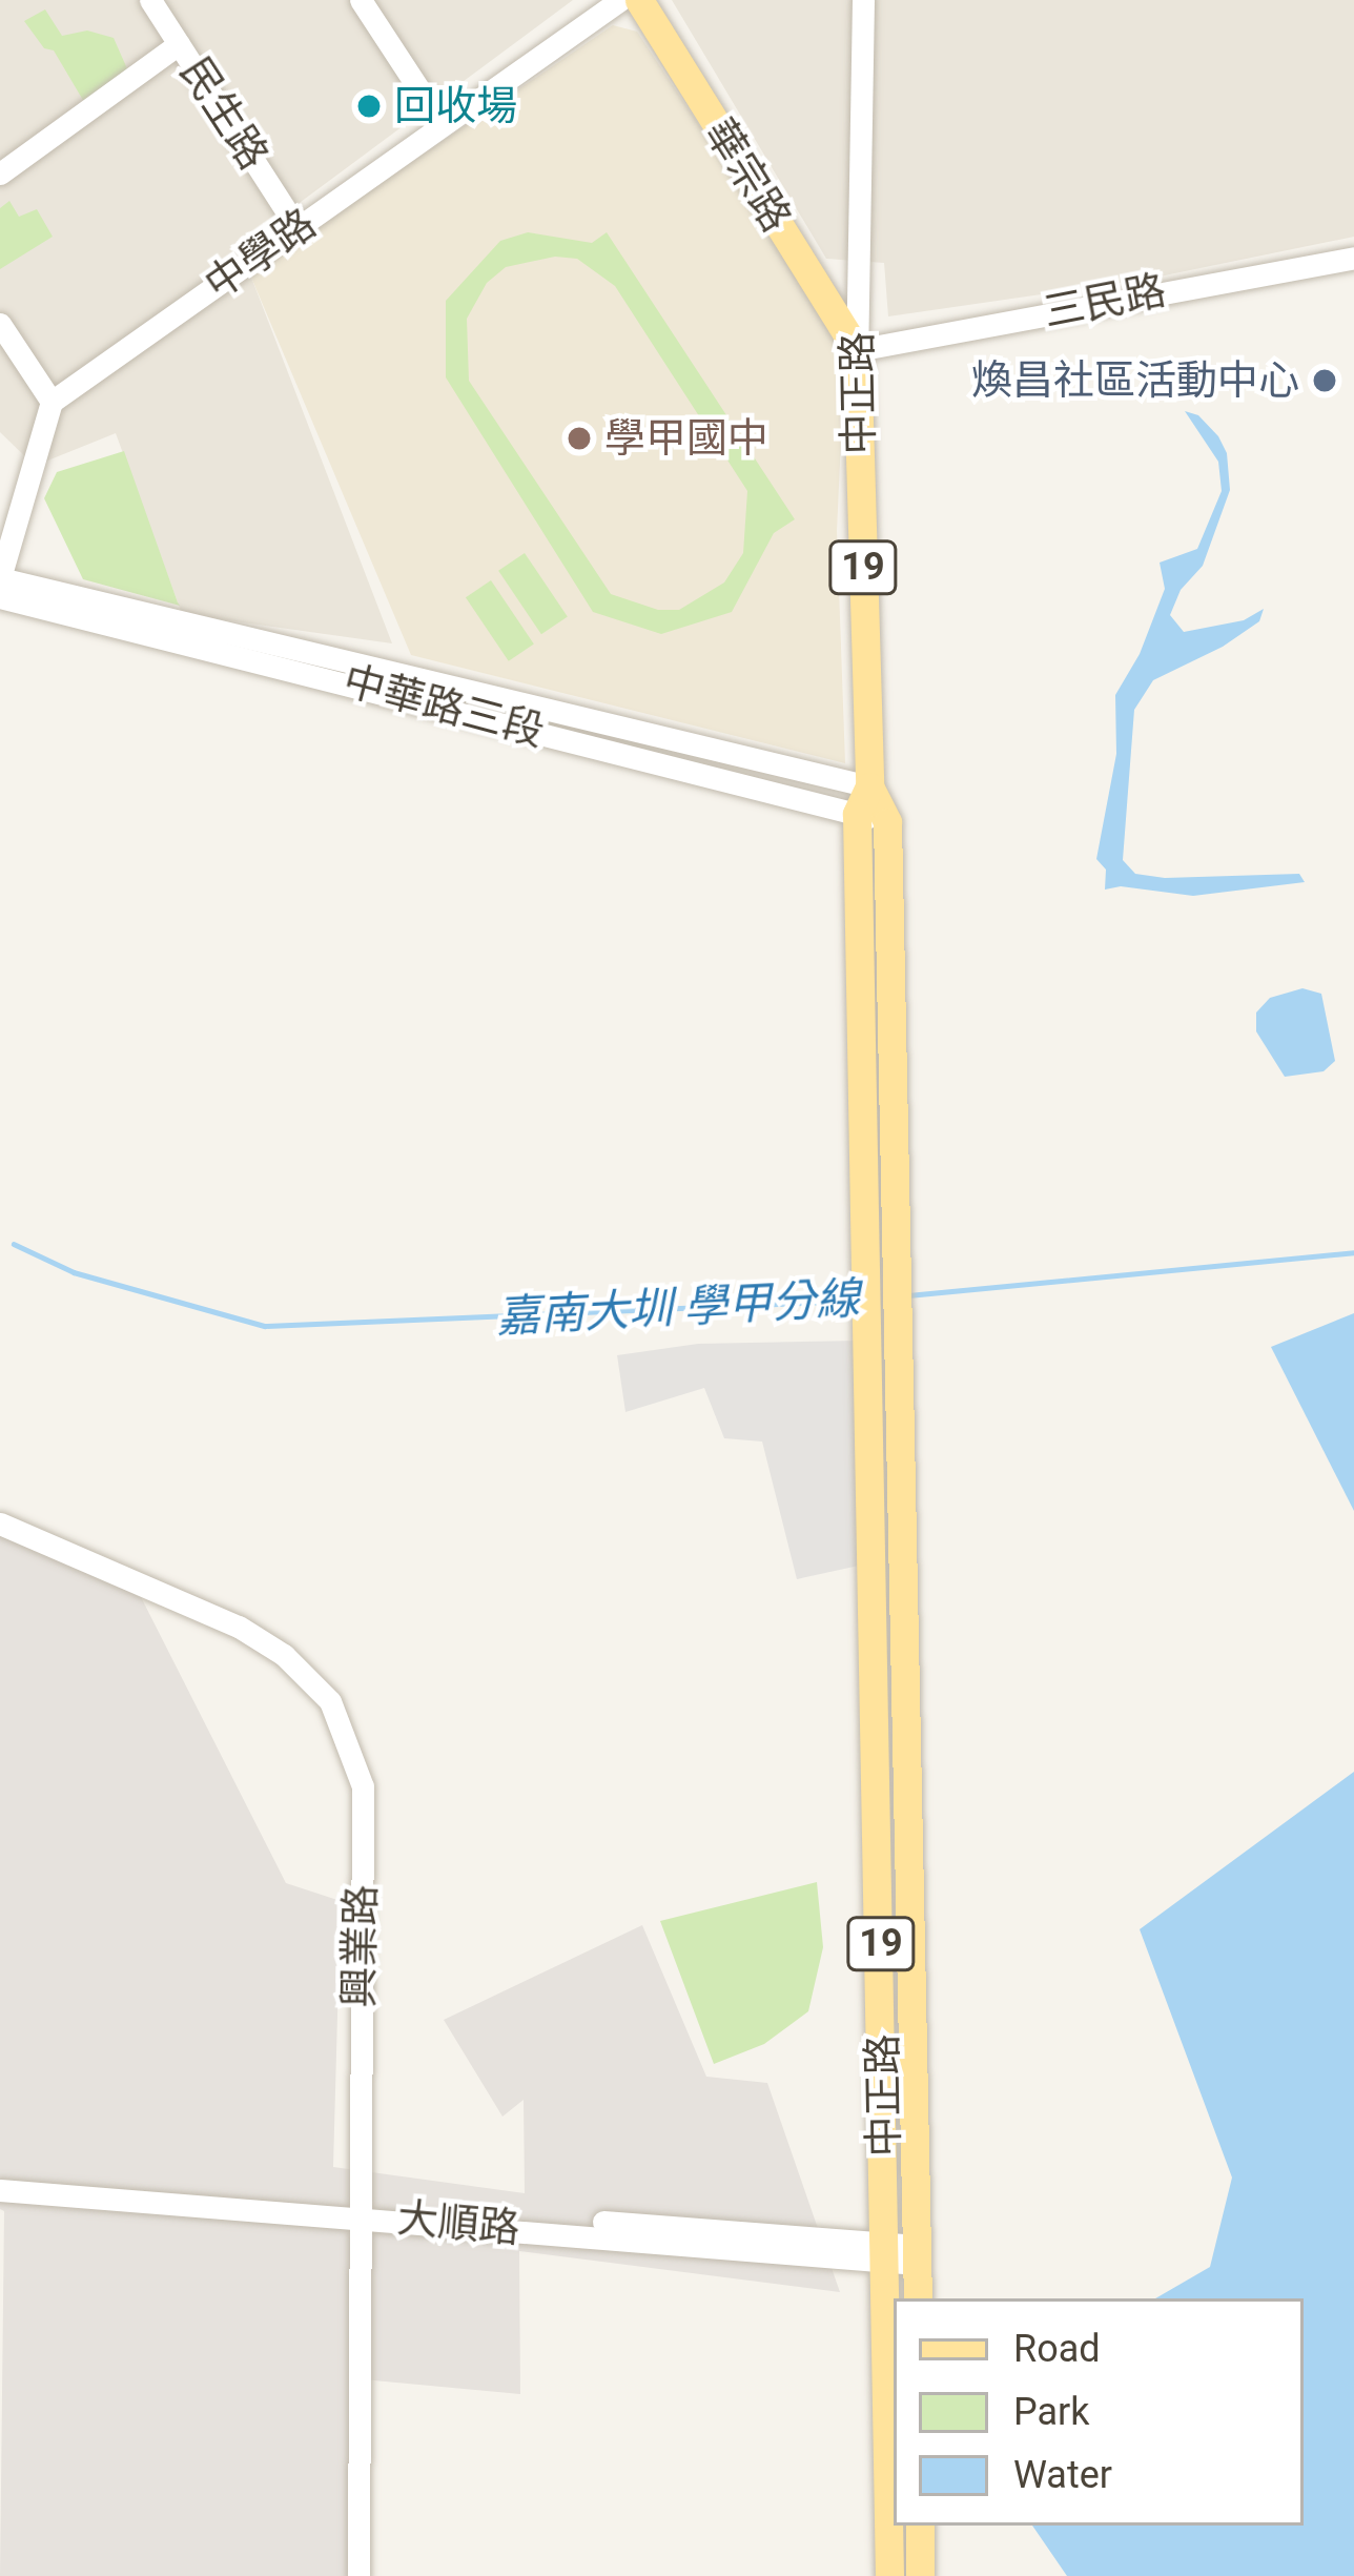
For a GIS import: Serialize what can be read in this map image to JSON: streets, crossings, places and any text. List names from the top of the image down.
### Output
{
  "streets": {
    "main road": ["華宗路", "中正路", "19"],
    "street": [
      "民生路",
      "中學路",
      "三民路",
      "中華路三段",
      "興業路",
      "大順路"
    ]
  },
  "crossings": [
    ["民生路", "中學路"],
    ["華宗路", "三民路"],
    ["華宗路", "中正路"],
    ["三民路", "中正路"],
    ["中正路", "19"],
    ["中正路", "中華路三段"],
    ["中正路", "大順路"],
    ["19", "中華路三段"],
    ["興業路", "大順路"]
  ],
  "water": ["嘉南大圳 學甲分線"],
  "places": ["回收場", "煥昌社區活動中心", "學甲國中"],
  "legend": ["Road", "Park", "Water"]
}
